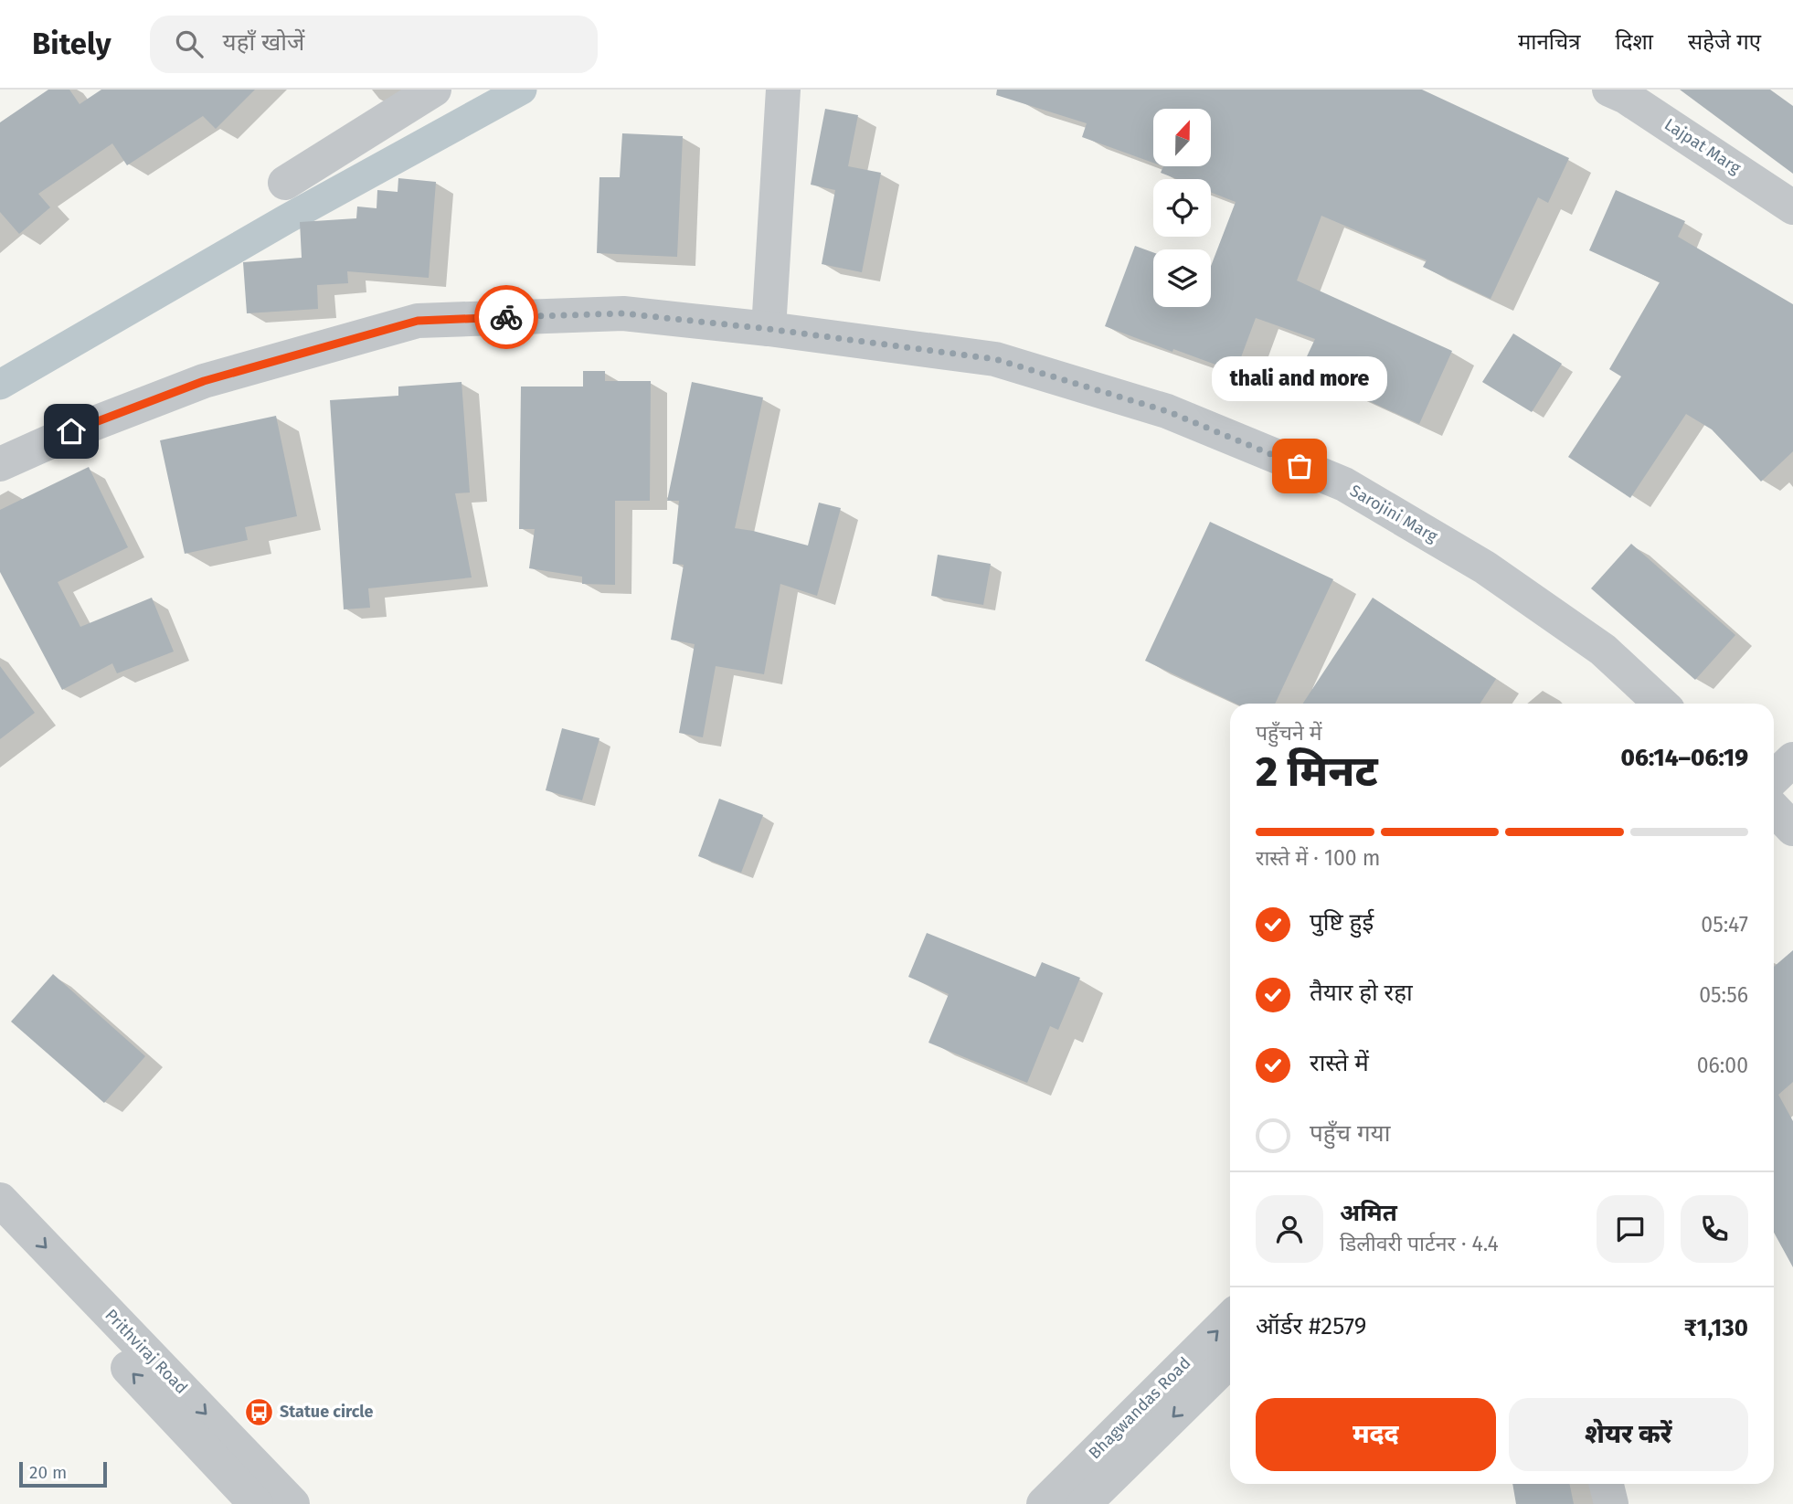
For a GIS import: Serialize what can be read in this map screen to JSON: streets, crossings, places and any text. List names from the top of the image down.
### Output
{
  "streets": {
    "street": [
      "Lajpat Marg",
      "Sarojini Marg",
      "Prithviraj Road",
      "Bhagwandas Road"
    ]
  },
  "places": {
    "other": ["thali and more"],
    "bus stop": ["Statue circle"]
  },
  "scale_bar": "20 m",
  "north": "top",
  "page": {
    "header": "Bitely",
    "search": "यहाँ खोजें",
    "nav": ["मानचित्र", "दिशा", "सहेजे गए"],
    "bubble": "thali and more",
    "heading": ["2 मिनट", "पहुँचने में", "06:14–06:19"],
    "panel": [
      "अमित",
      "डिलीवरी पार्टनर · 4.4",
      "ऑर्डर #2579",
      "₹1,130"
    ],
    "bar": "रास्ते में · 100 m",
    "list": [
      ["पुष्टि हुई", "05:47"],
      ["तैयार हो रहा", "05:56"],
      ["रास्ते में", "06:00"],
      "पहुँच गया"
    ],
    "buttons": ["मदद", "शेयर करें"],
    "scale": "20 m"
  }
}
